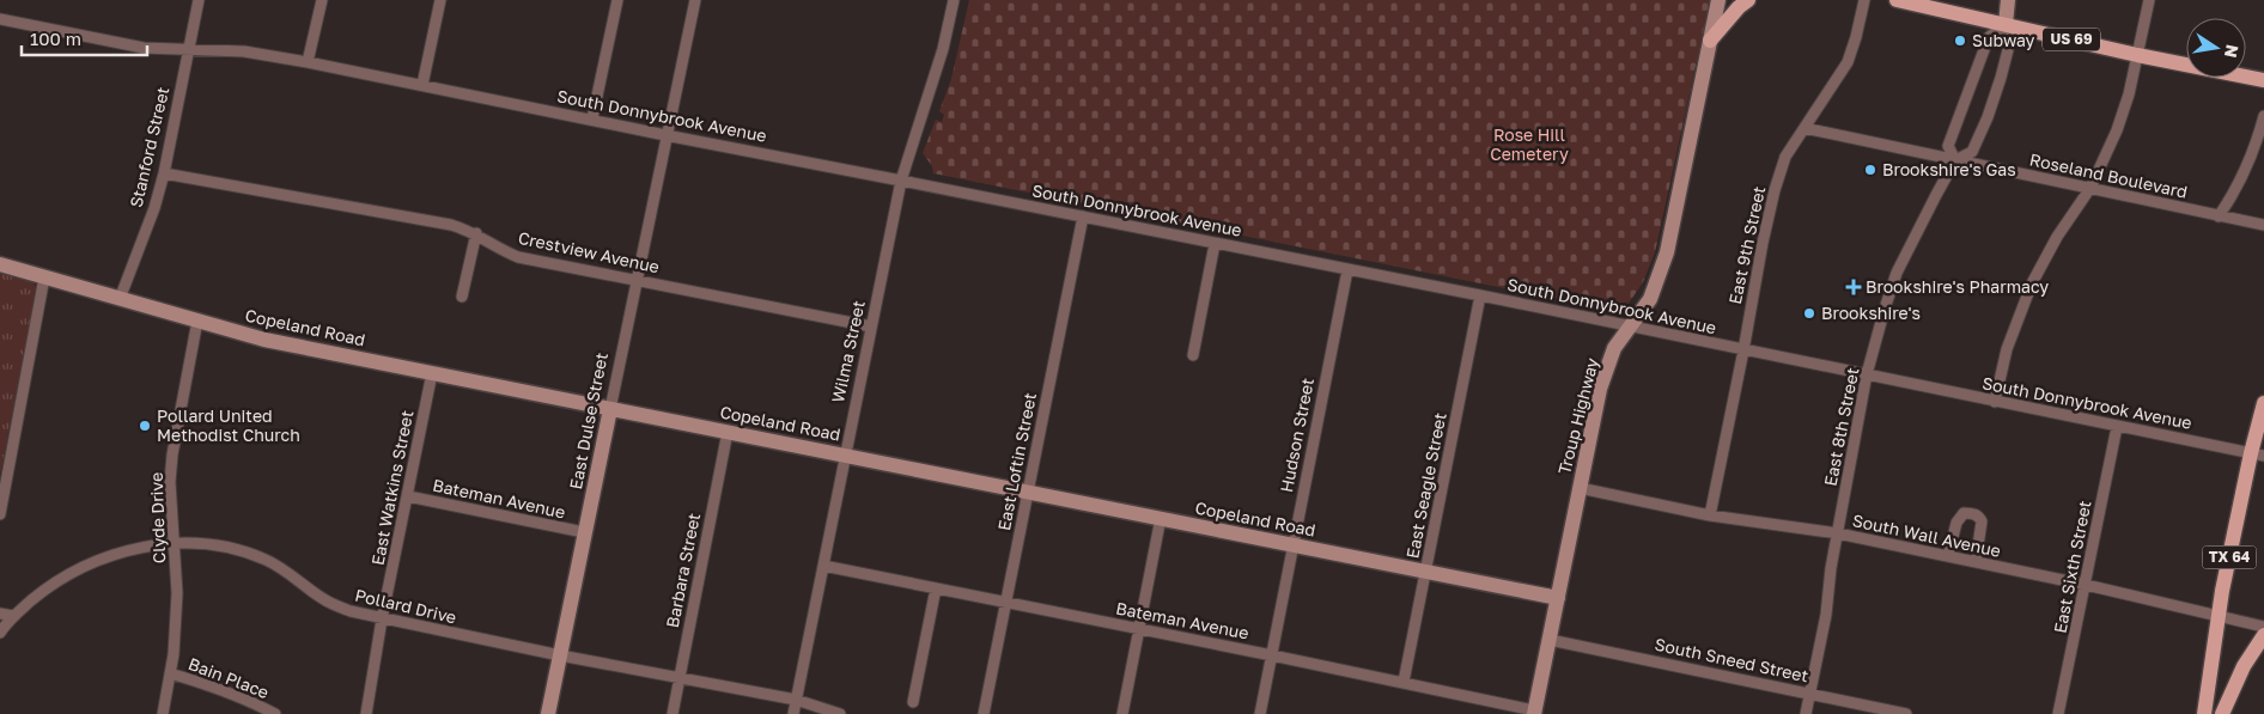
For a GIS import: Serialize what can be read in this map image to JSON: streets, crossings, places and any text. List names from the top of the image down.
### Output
{
  "streets": {
    "main road": ["US 69", "TX 64"],
    "street": [
      "South Donnybrook Avenue",
      "Stanford Street",
      "Roseland Boulevard",
      "East 9th Street",
      "Crestview Avenue",
      "Copeland Road",
      "Wilma Street",
      "Troup Highway",
      "East Dulse Street",
      "East 8th Street",
      "Hudson Street",
      "East Loftin Street",
      "East Seagle Street",
      "East Watkins Street",
      "Bateman Avenue",
      "Clyde Drive",
      "South Wall Avenue",
      "East Sixth Street",
      "Barbara Street",
      "Pollard Drive",
      "South Sneed Street",
      "Bain Place"
    ]
  },
  "crossings": [
    ["US 69", "East 8th Street"],
    ["South Donnybrook Avenue", "Stanford Street"],
    ["South Donnybrook Avenue", "East 9th Street"],
    ["South Donnybrook Avenue", "Wilma Street"],
    ["South Donnybrook Avenue", "Troup Highway"],
    ["South Donnybrook Avenue", "East Dulse Street"],
    ["South Donnybrook Avenue", "East 8th Street"],
    ["South Donnybrook Avenue", "Hudson Street"],
    ["South Donnybrook Avenue", "East Loftin Street"],
    ["South Donnybrook Avenue", "East Seagle Street"],
    ["South Donnybrook Avenue", "TX 64"],
    ["South Donnybrook Avenue", "East Sixth Street"],
    ["Stanford Street", "Crestview Avenue"],
    ["Stanford Street", "Copeland Road"],
    ["Roseland Boulevard", "East 9th Street"],
    ["Roseland Boulevard", "East 8th Street"],
    ["East 9th Street", "South Wall Avenue"],
    ["Crestview Avenue", "Wilma Street"],
    ["Crestview Avenue", "East Dulse Street"],
    ["Copeland Road", "Wilma Street"],
    ["Copeland Road", "Troup Highway"],
    ["Copeland Road", "East Dulse Street"],
    ["Copeland Road", "Hudson Street"],
    ["Copeland Road", "East Loftin Street"],
    ["Copeland Road", "East Seagle Street"],
    ["Copeland Road", "East Watkins Street"],
    ["Copeland Road", "Clyde Drive"],
    ["Copeland Road", "Barbara Street"],
    ["Wilma Street", "Bateman Avenue"],
    ["Wilma Street", "Pollard Drive"],
    ["Troup Highway", "Bateman Avenue"],
    ["Troup Highway", "South Wall Avenue"],
    ["Troup Highway", "South Sneed Street"],
    ["East Dulse Street", "Bateman Avenue"],
    ["East Dulse Street", "Pollard Drive"],
    ["East 8th Street", "South Wall Avenue"],
    ["East 8th Street", "South Sneed Street"],
    ["Hudson Street", "Bateman Avenue"],
    ["East Loftin Street", "Bateman Avenue"],
    ["East Seagle Street", "Bateman Avenue"],
    ["East Watkins Street", "Bateman Avenue"],
    ["East Watkins Street", "Pollard Drive"],
    ["Clyde Drive", "Pollard Drive"],
    ["Clyde Drive", "Bain Place"],
    ["South Wall Avenue", "TX 64"],
    ["South Wall Avenue", "East Sixth Street"],
    ["Barbara Street", "Pollard Drive"]
  ],
  "parks": ["Rose Hill Cemetery"],
  "places": {
    "other": [
      "Subway",
      "Brookshire's Gas",
      "Brookshire's",
      "Pollard United Methodist Church"
    ],
    "health": ["Brookshire's Pharmacy"]
  },
  "scale_bar": "100 m",
  "north": "right"
}
